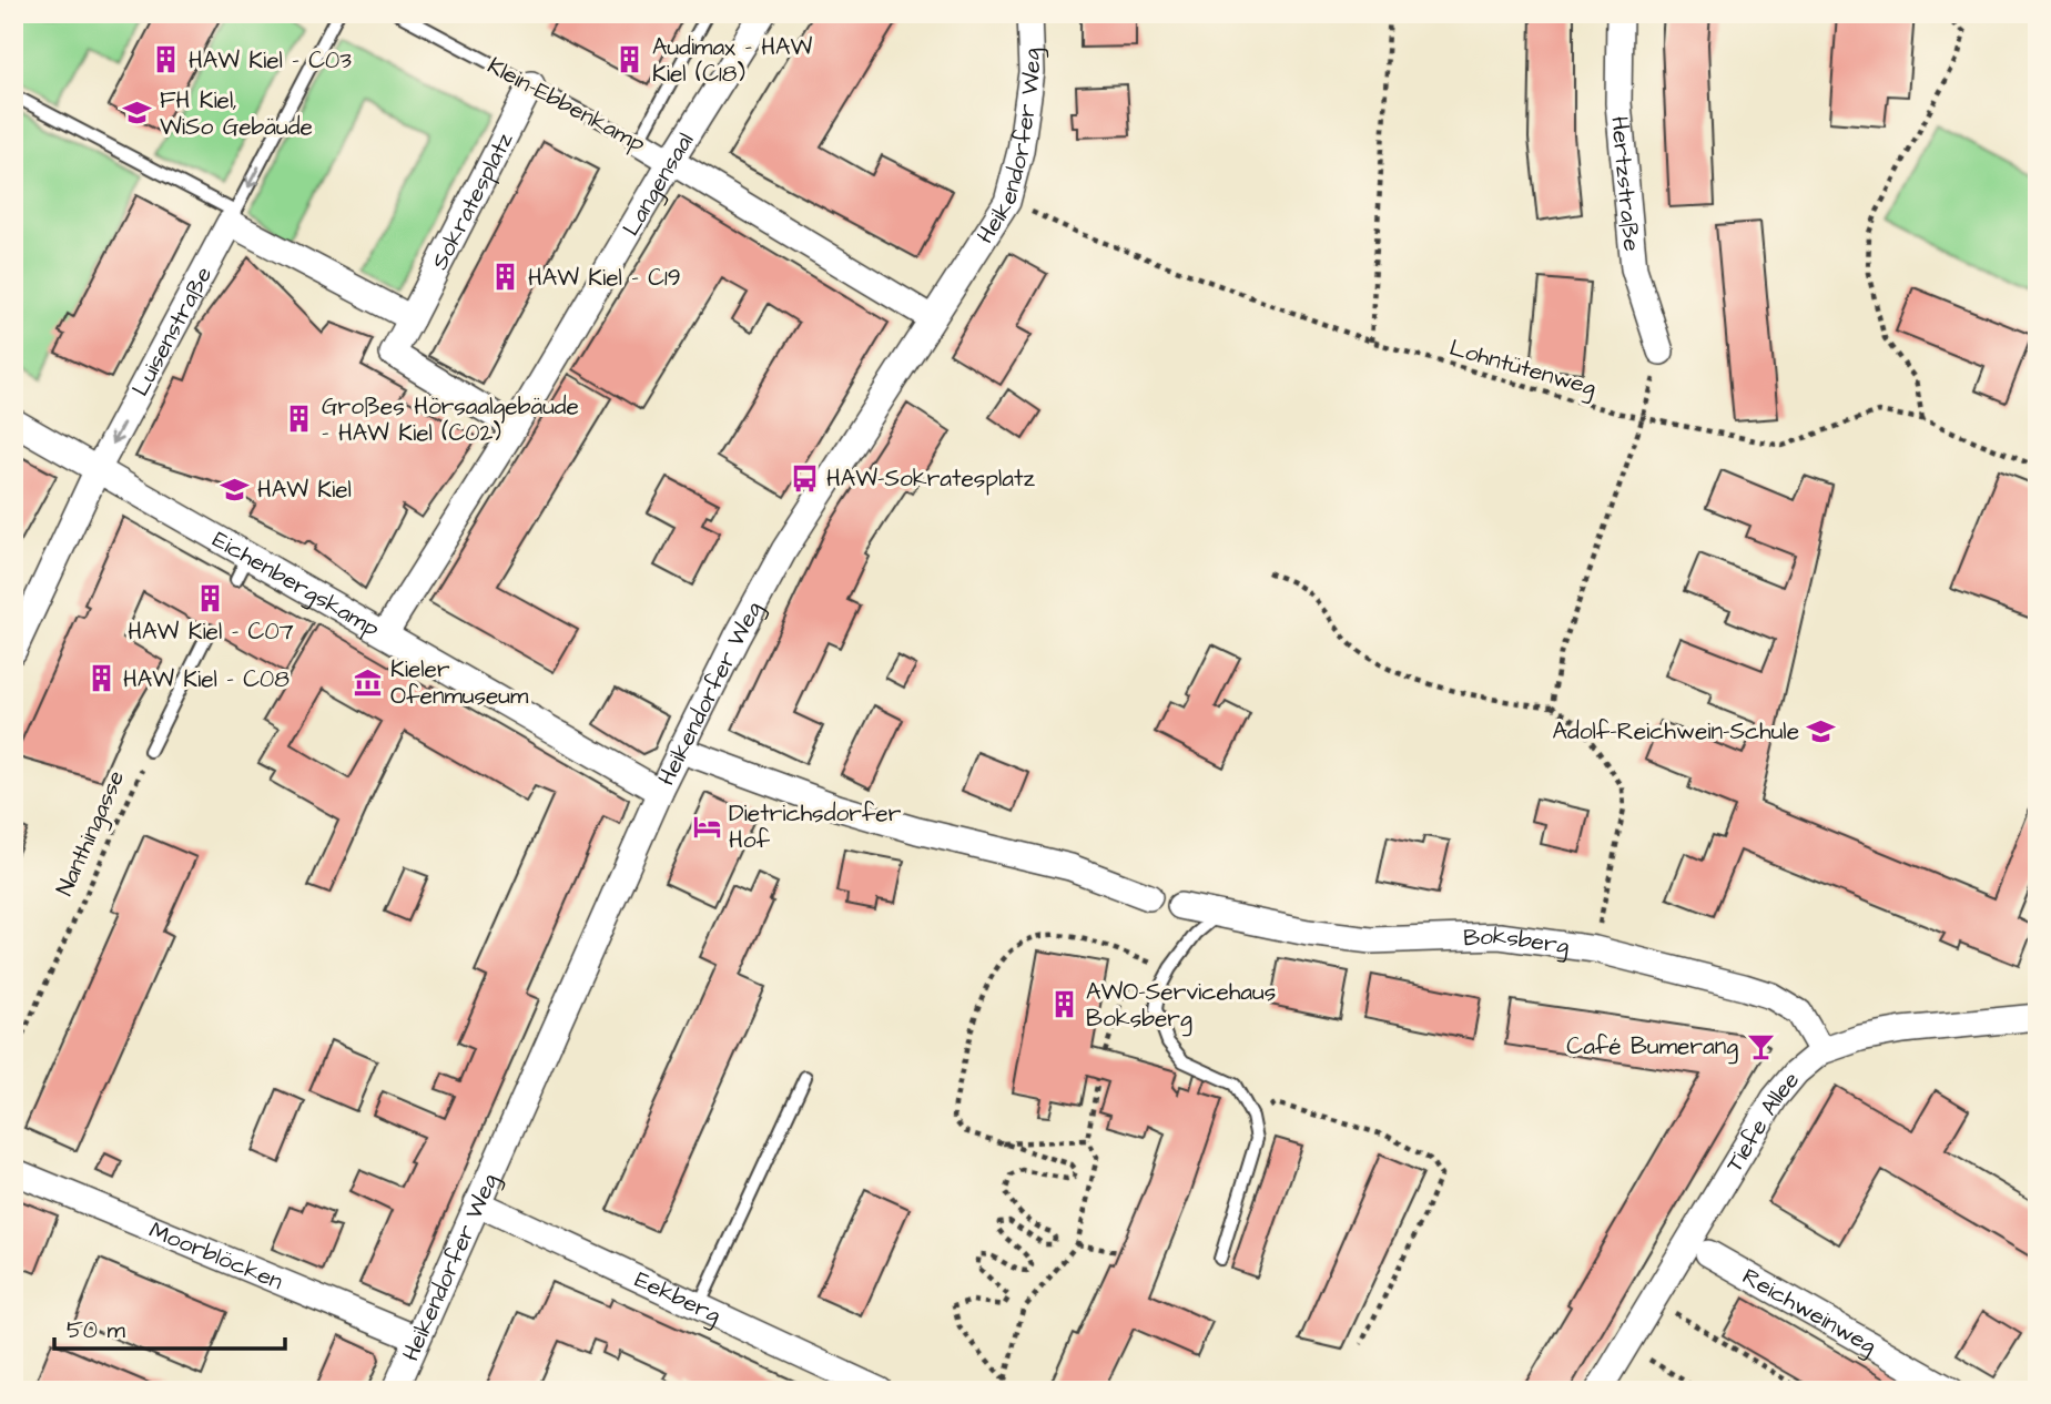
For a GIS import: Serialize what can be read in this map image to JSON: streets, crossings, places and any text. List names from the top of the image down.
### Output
{
  "streets": {
    "street": [
      "Klein-Ebbenkamp",
      "Heikendorfer Weg",
      "Langensaal",
      "Hertzstraße",
      "Sokratesplatz",
      "Luisenstraße",
      "Eichenbergskamp",
      "Boksberg",
      "Tiefe Allee",
      "Moorblöcken",
      "Eekberg",
      "Reichweinweg"
    ],
    "lane": ["Nanthingasse"],
    "path": ["Lohntütenweg"]
  },
  "crossings": [
    ["Klein-Ebbenkamp", "Heikendorfer Weg"],
    ["Klein-Ebbenkamp", "Langensaal"],
    ["Klein-Ebbenkamp", "Sokratesplatz"],
    ["Heikendorfer Weg", "Lohntütenweg"],
    ["Heikendorfer Weg", "Eichenbergskamp"],
    ["Heikendorfer Weg", "Moorblöcken"],
    ["Heikendorfer Weg", "Eekberg"],
    ["Langensaal", "Sokratesplatz"],
    ["Langensaal", "Eichenbergskamp"],
    ["Luisenstraße", "Eichenbergskamp"],
    ["Boksberg", "Tiefe Allee"]
  ],
  "one_way": ["Luisenstraße"],
  "places": {
    "building": [
      "HAW Kiel - C03",
      "Audimax - HAW Kiel (C18)",
      "HAW Kiel - C19",
      "Großes Hörsaalgebäude - HAW Kiel (C02)",
      "HAW Kiel - C07",
      "HAW Kiel - C08",
      "AWO-Servicehaus Boksberg"
    ],
    "school or university": ["FH Kiel, WiSo Gebäude", "HAW Kiel", "Adolf-Reichwein-Schule"],
    "bus stop": ["HAW-Sokratesplatz"],
    "museum": ["Kieler Ofenmuseum"],
    "hotel": ["Dietrichsdorfer Hof"],
    "bar": ["Café Bumerang"]
  },
  "scale_bar": "50 m"
}
